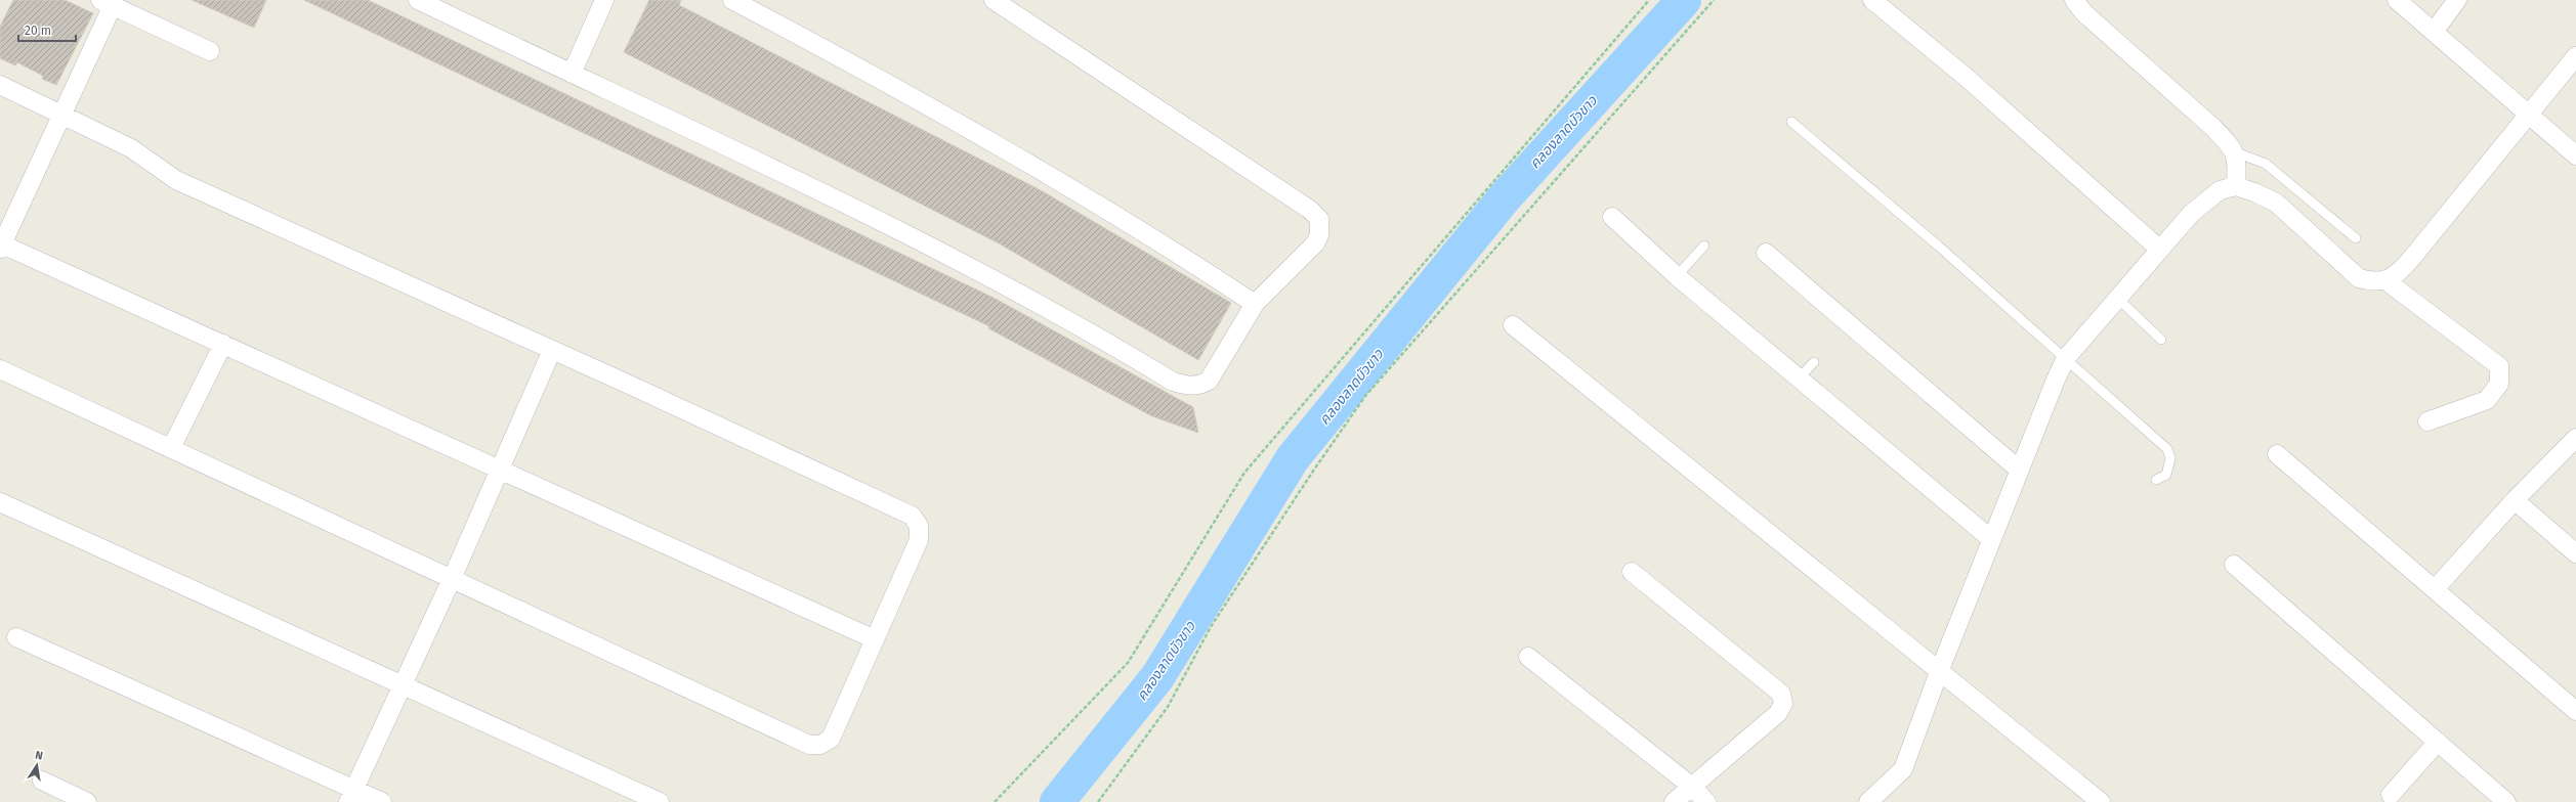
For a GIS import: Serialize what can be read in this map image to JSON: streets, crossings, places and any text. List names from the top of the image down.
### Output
{
  "water": ["คลองลาดบัวขาว"],
  "scale_bar": "20 m",
  "north": "top"
}
